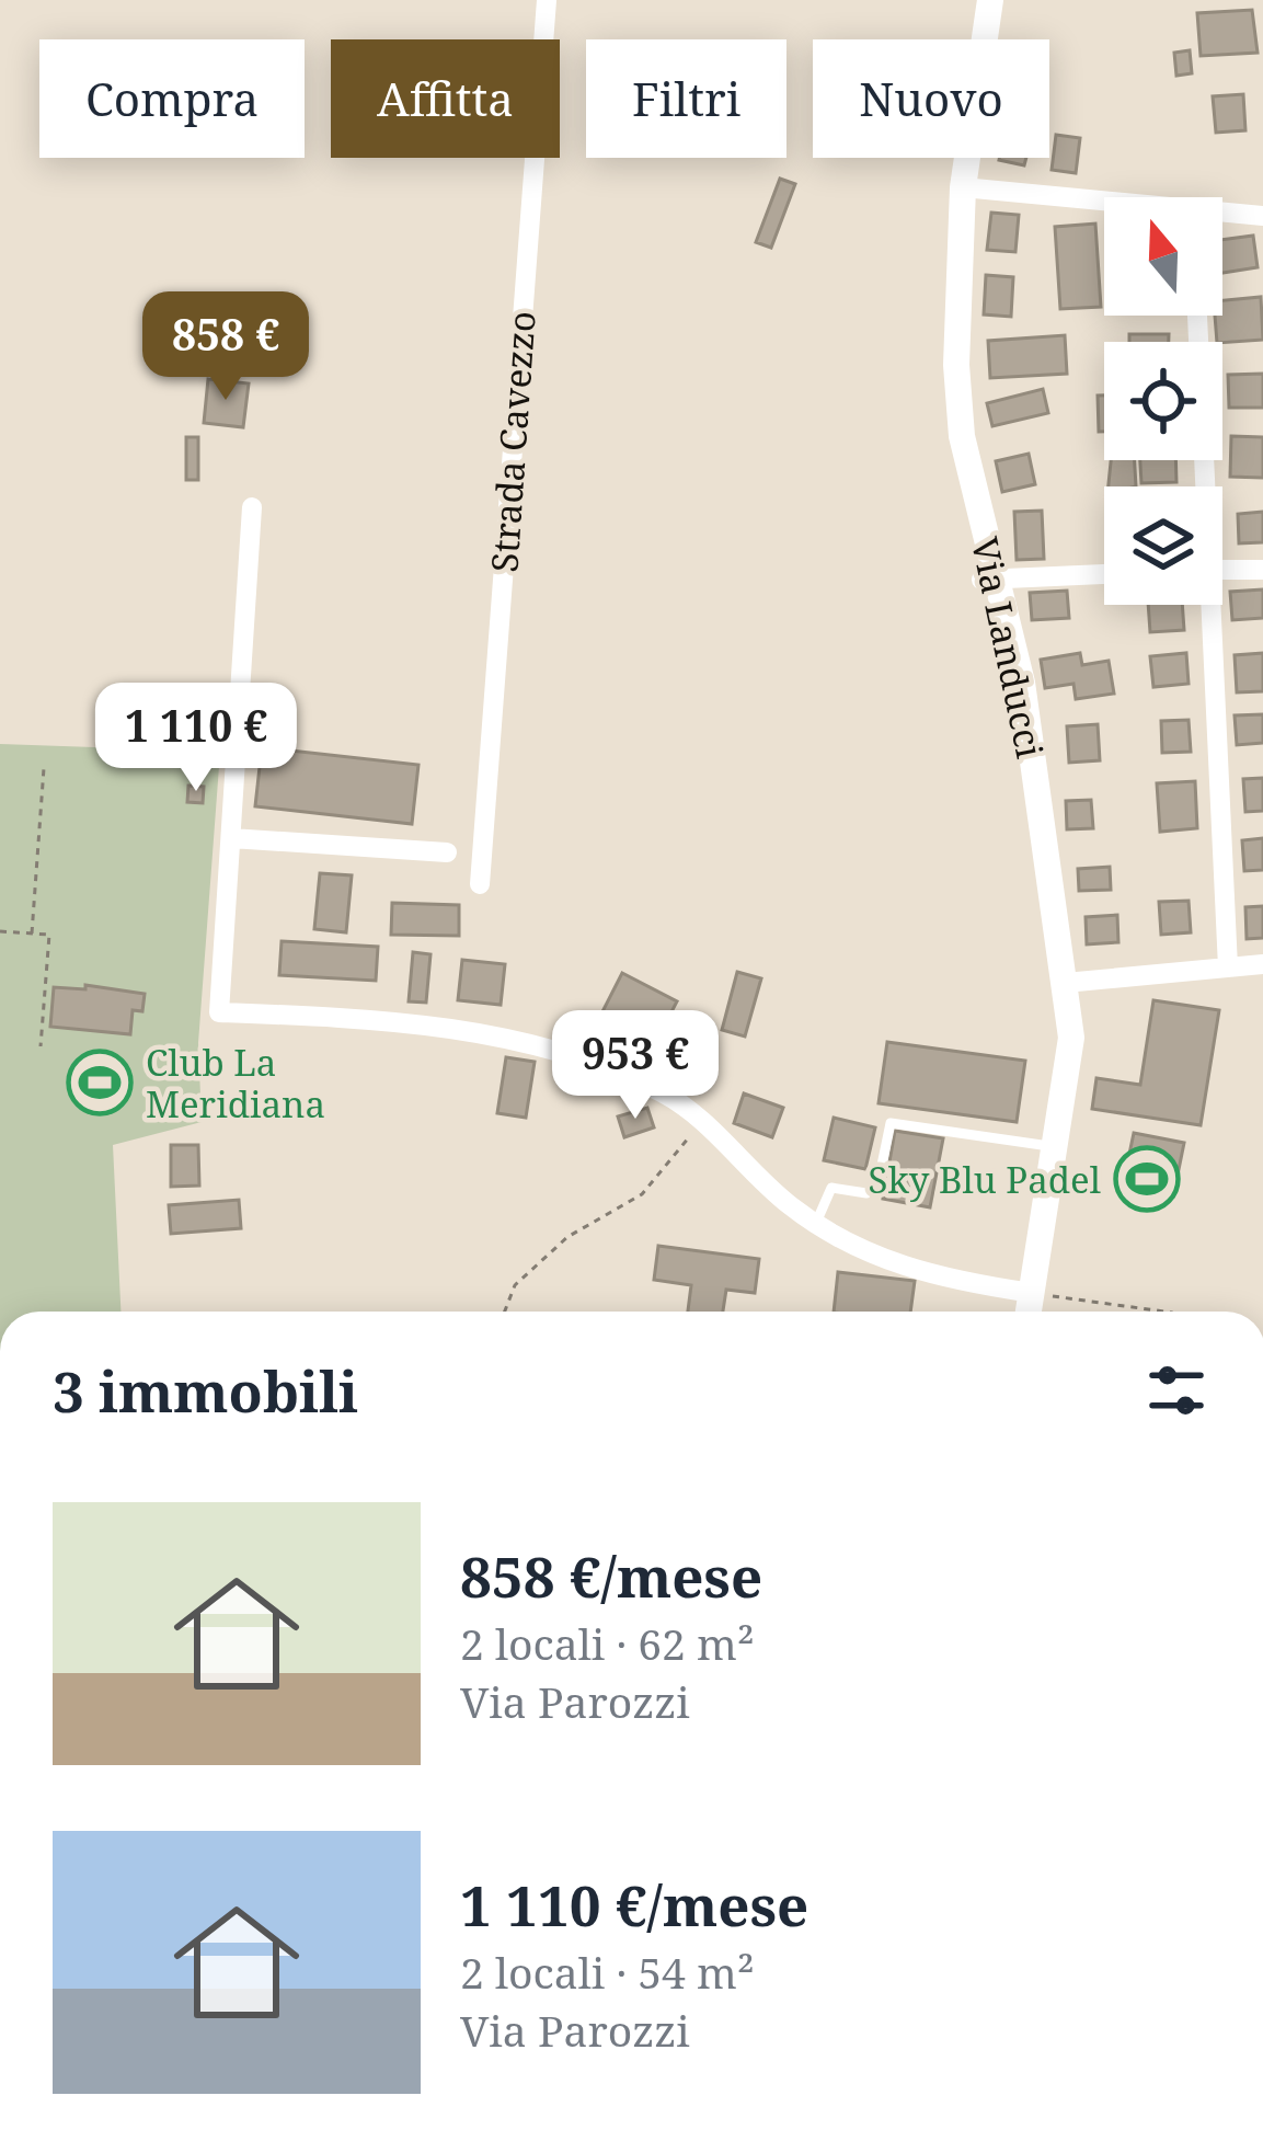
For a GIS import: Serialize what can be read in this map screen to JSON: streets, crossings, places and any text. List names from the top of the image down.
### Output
{
  "streets": {
    "street": ["Strada Cavezzo", "Via Landucci"]
  },
  "places": {
    "sports": ["Club La Meridiana", "Sky Blu Padel"]
  },
  "north": "top",
  "page": {
    "chip": [
      "Compra",
      "Affitta",
      "Filtri",
      "Nuovo"
    ],
    "price": ["858 €", "1 110 €", "953 €"],
    "heading": "3 immobili",
    "list": [
      {
        "name": "858 €/mese",
        "note": "2 locali · 62 m² · Via Parozzi"
      },
      {
        "name": "1 110 €/mese",
        "note": "2 locali · 54 m² · Via Parozzi"
      }
    ]
  }
}
